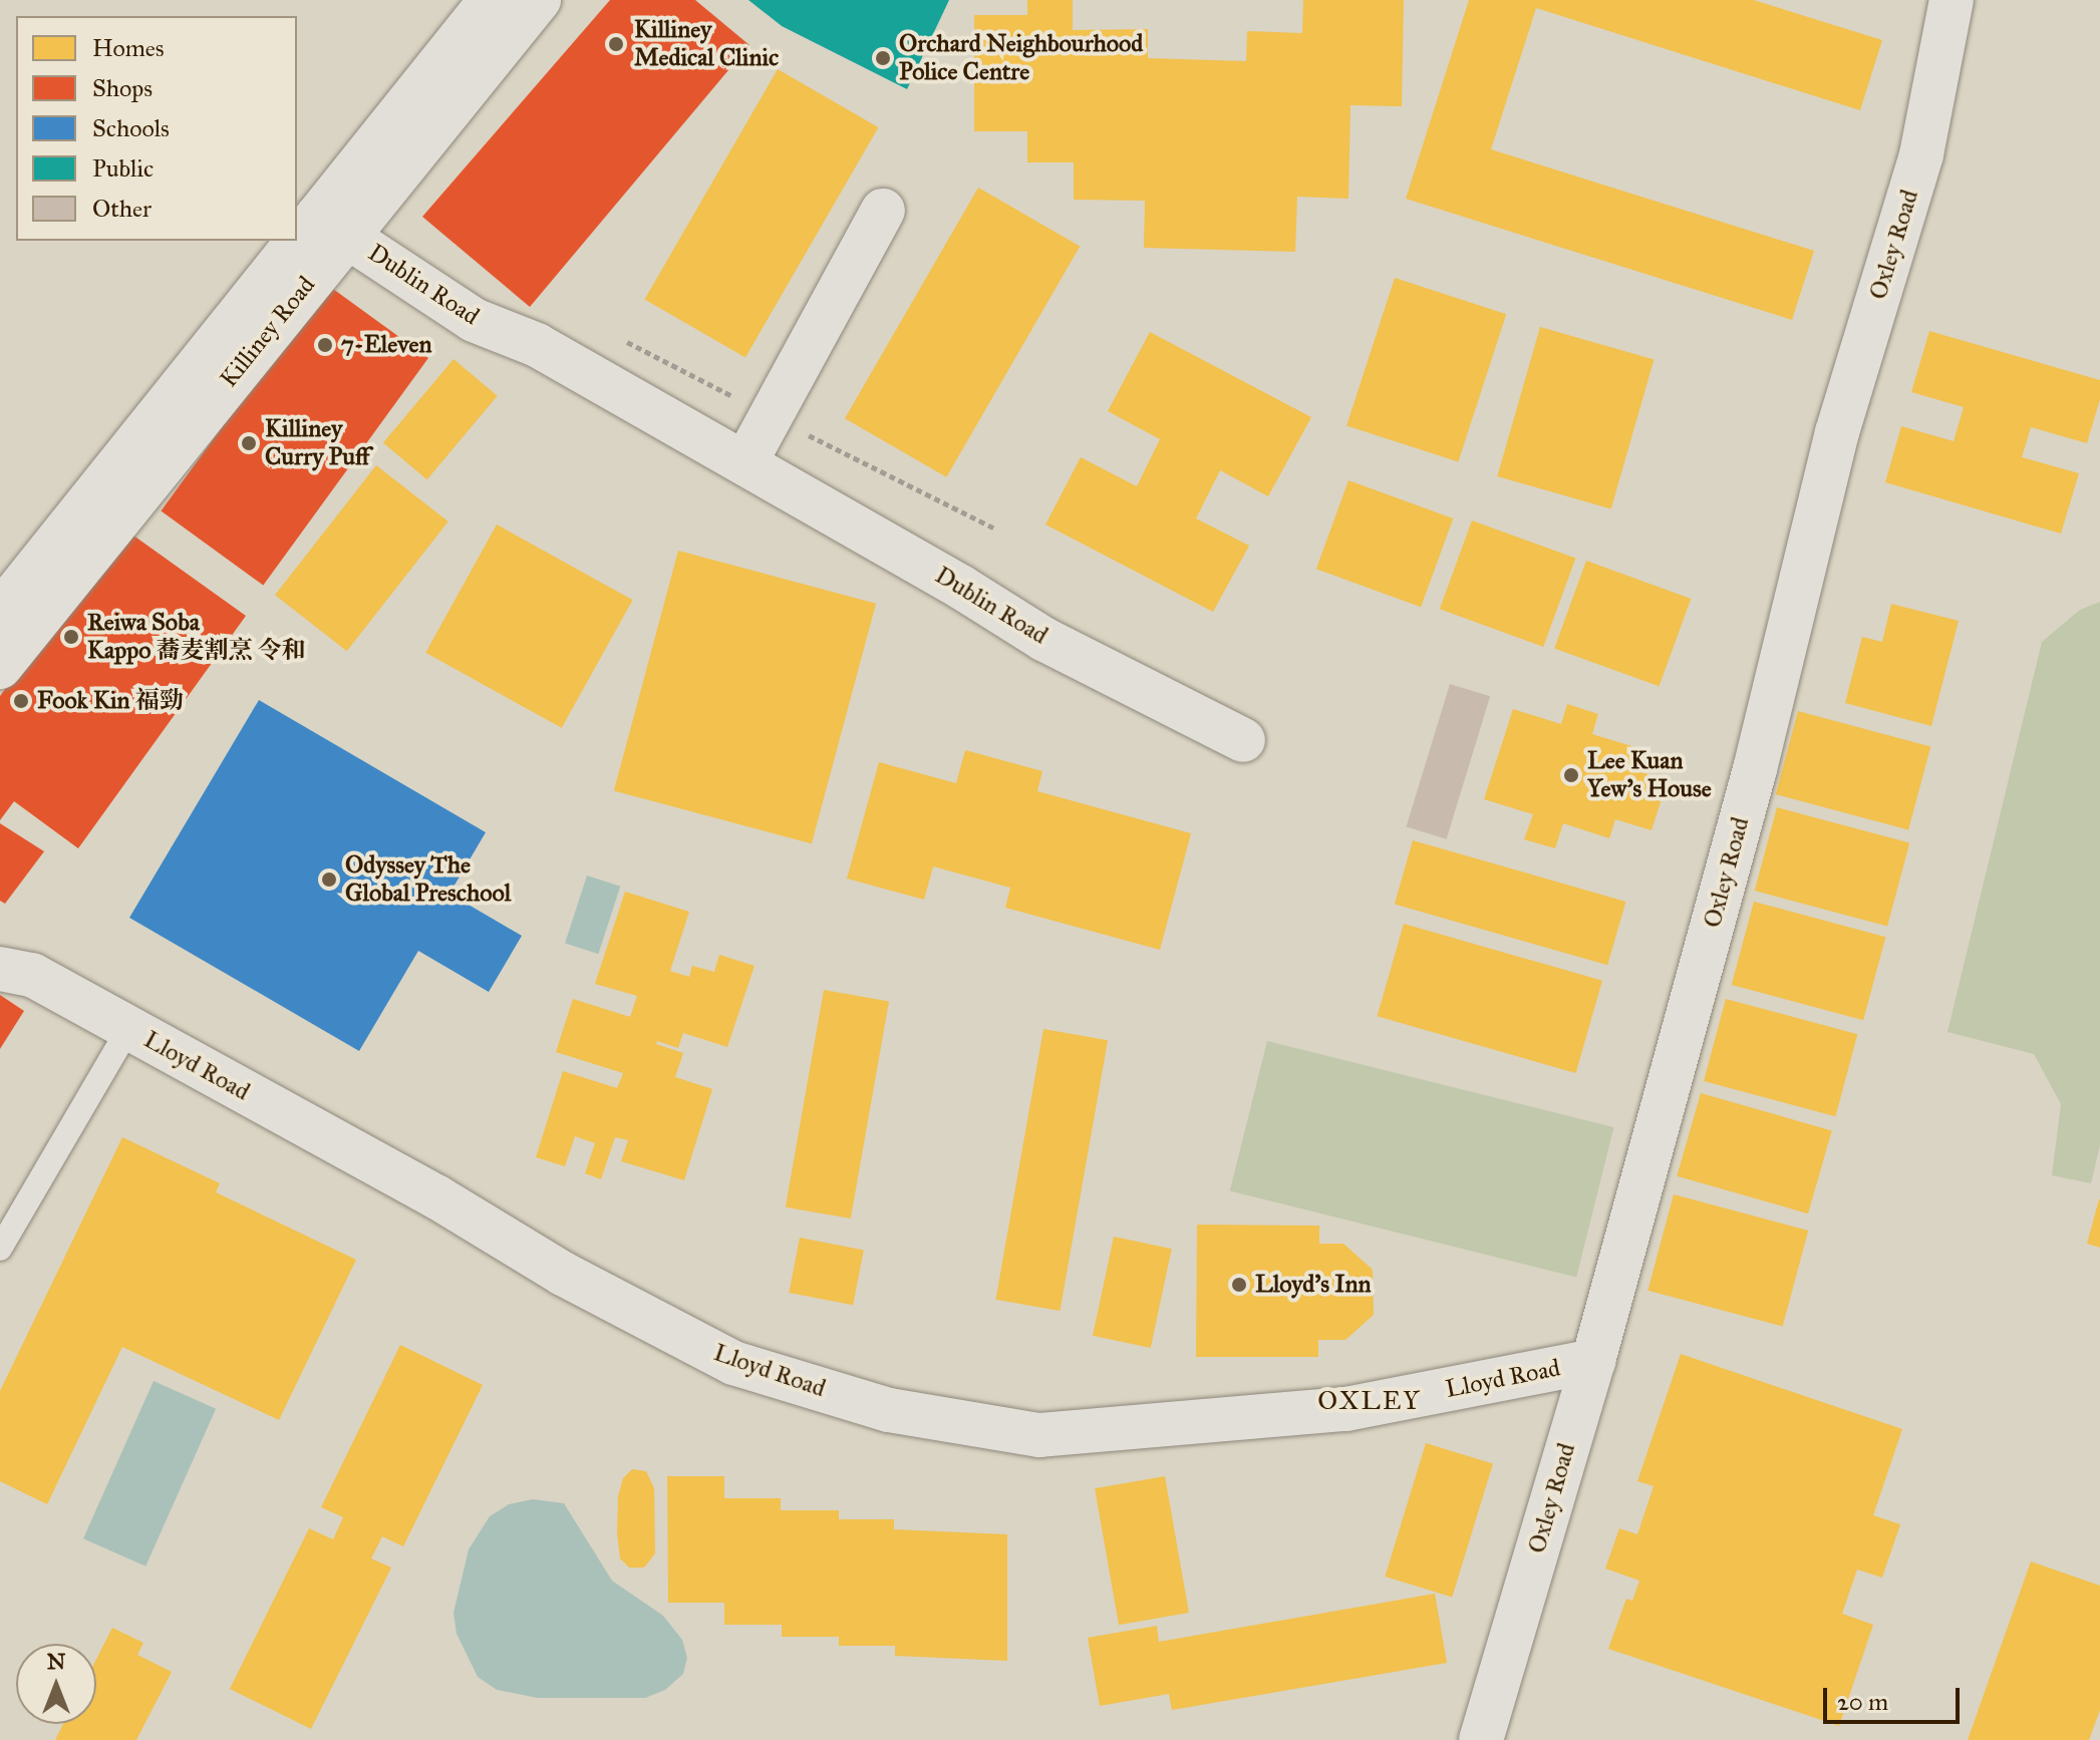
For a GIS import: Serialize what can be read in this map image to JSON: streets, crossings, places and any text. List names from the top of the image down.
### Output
{
  "streets": {
    "street": [
      "Oxley Road",
      "Dublin Road",
      "Killiney Road",
      "Lloyd Road"
    ]
  },
  "crossings": [
    ["Oxley Road", "Lloyd Road"],
    ["Dublin Road", "Killiney Road"]
  ],
  "districts": ["OXLEY"],
  "places": [
    "Killiney Medical Clinic",
    "Orchard Neighbourhood Police Centre",
    "7-Eleven",
    "Killiney Curry Puff",
    "Reiwa Soba Kappo 蕎麦割烹 令和",
    "Fook Kin 福勁",
    "Lee Kuan Yew's House",
    "Odyssey The Global Preschool",
    "Lloyd's Inn"
  ],
  "legend": [
    "Homes",
    "Shops",
    "Schools",
    "Public",
    "Other"
  ],
  "scale_bar": "20 m",
  "north": "top"
}
